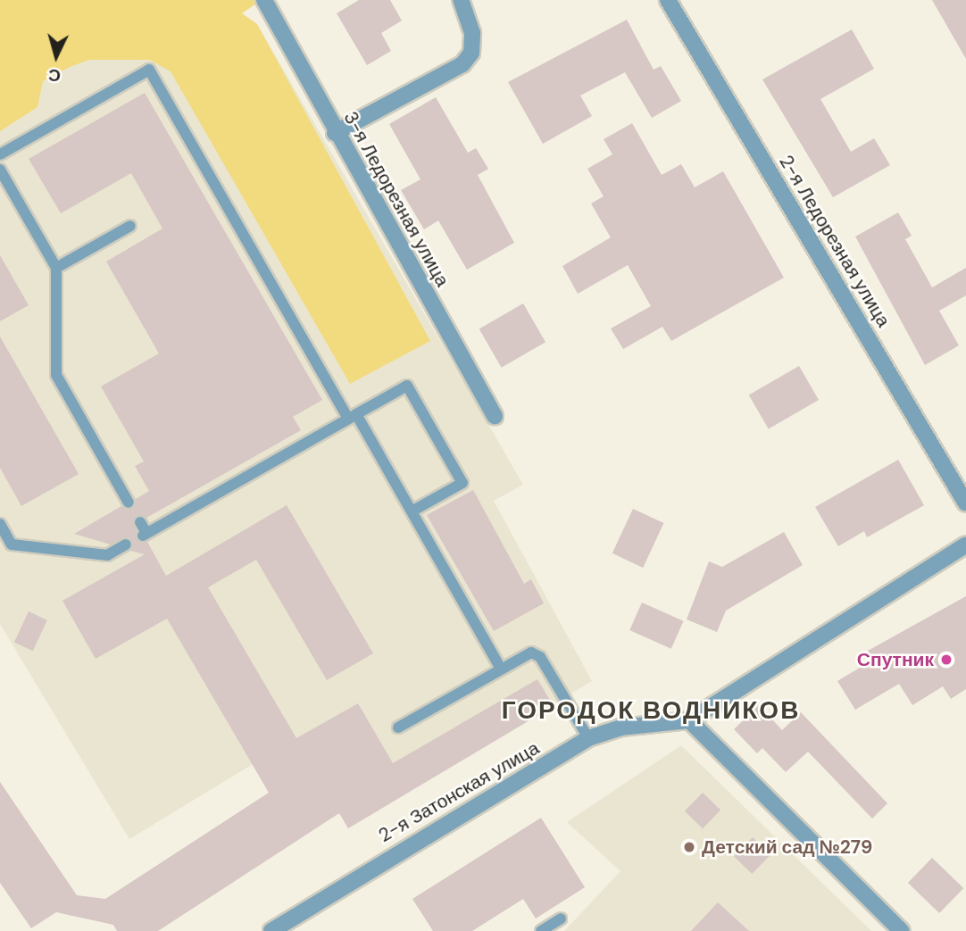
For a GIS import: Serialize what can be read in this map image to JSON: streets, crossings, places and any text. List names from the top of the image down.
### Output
{
  "streets": {
    "street": ["3-я Ледорезная улица", "2-я Ледорезная улица", "2-я Затонская улица"]
  },
  "districts": ["ГОРОДОК ВОДНИКОВ"],
  "places": ["Спутник", "Детский сад №279"],
  "north": "bottom"
}
